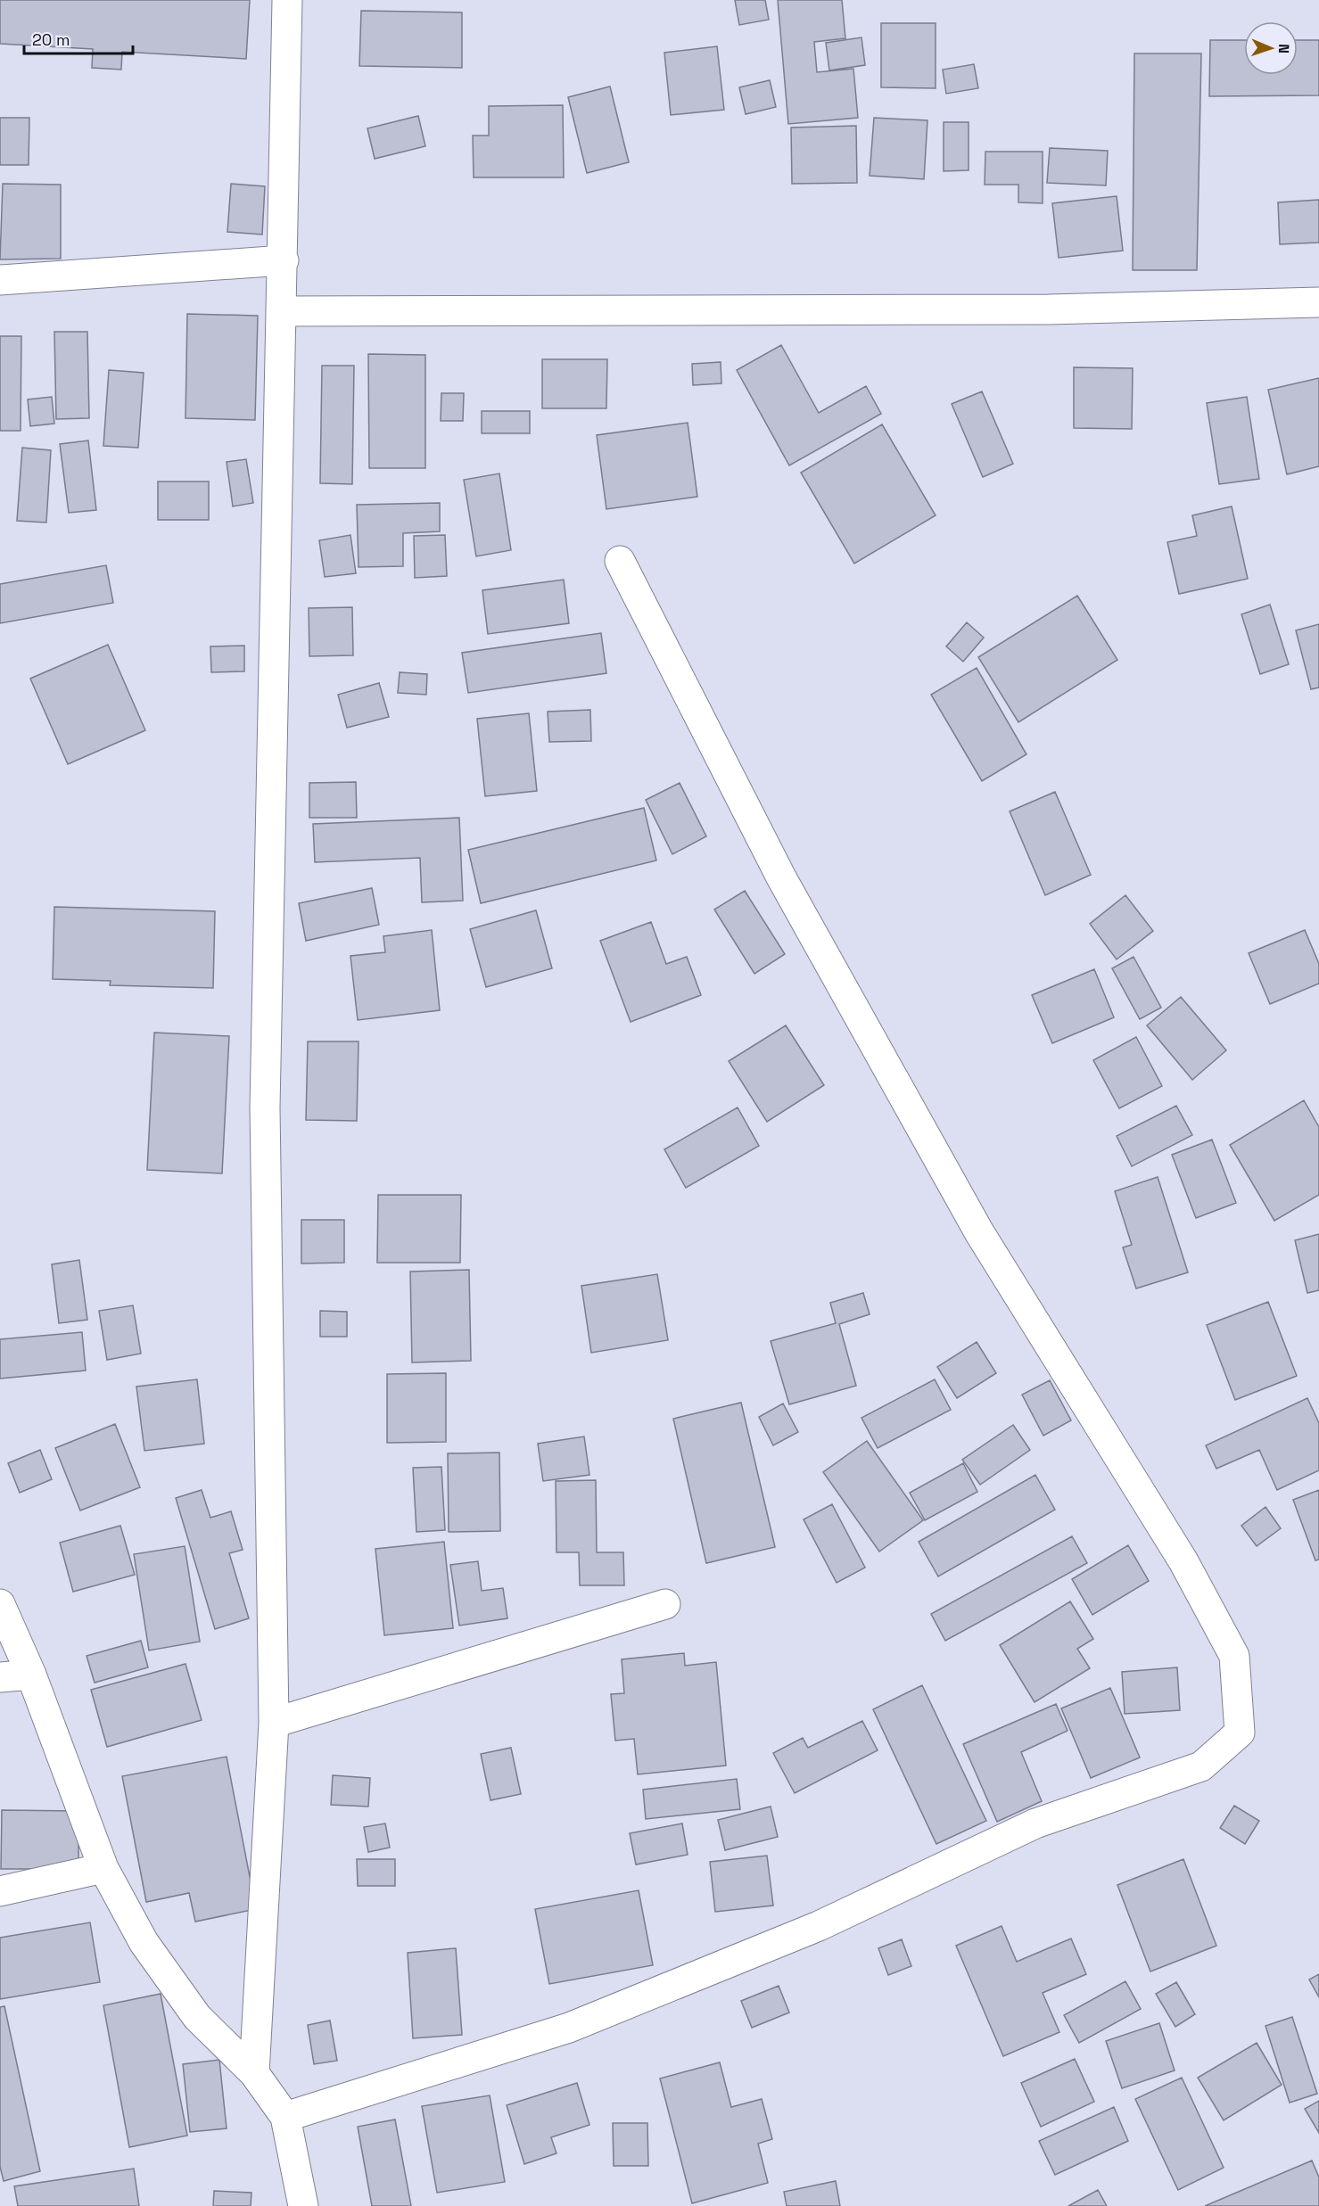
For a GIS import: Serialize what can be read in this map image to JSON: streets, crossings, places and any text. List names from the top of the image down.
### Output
{
  "scale_bar": "20 m",
  "north": "right"
}
